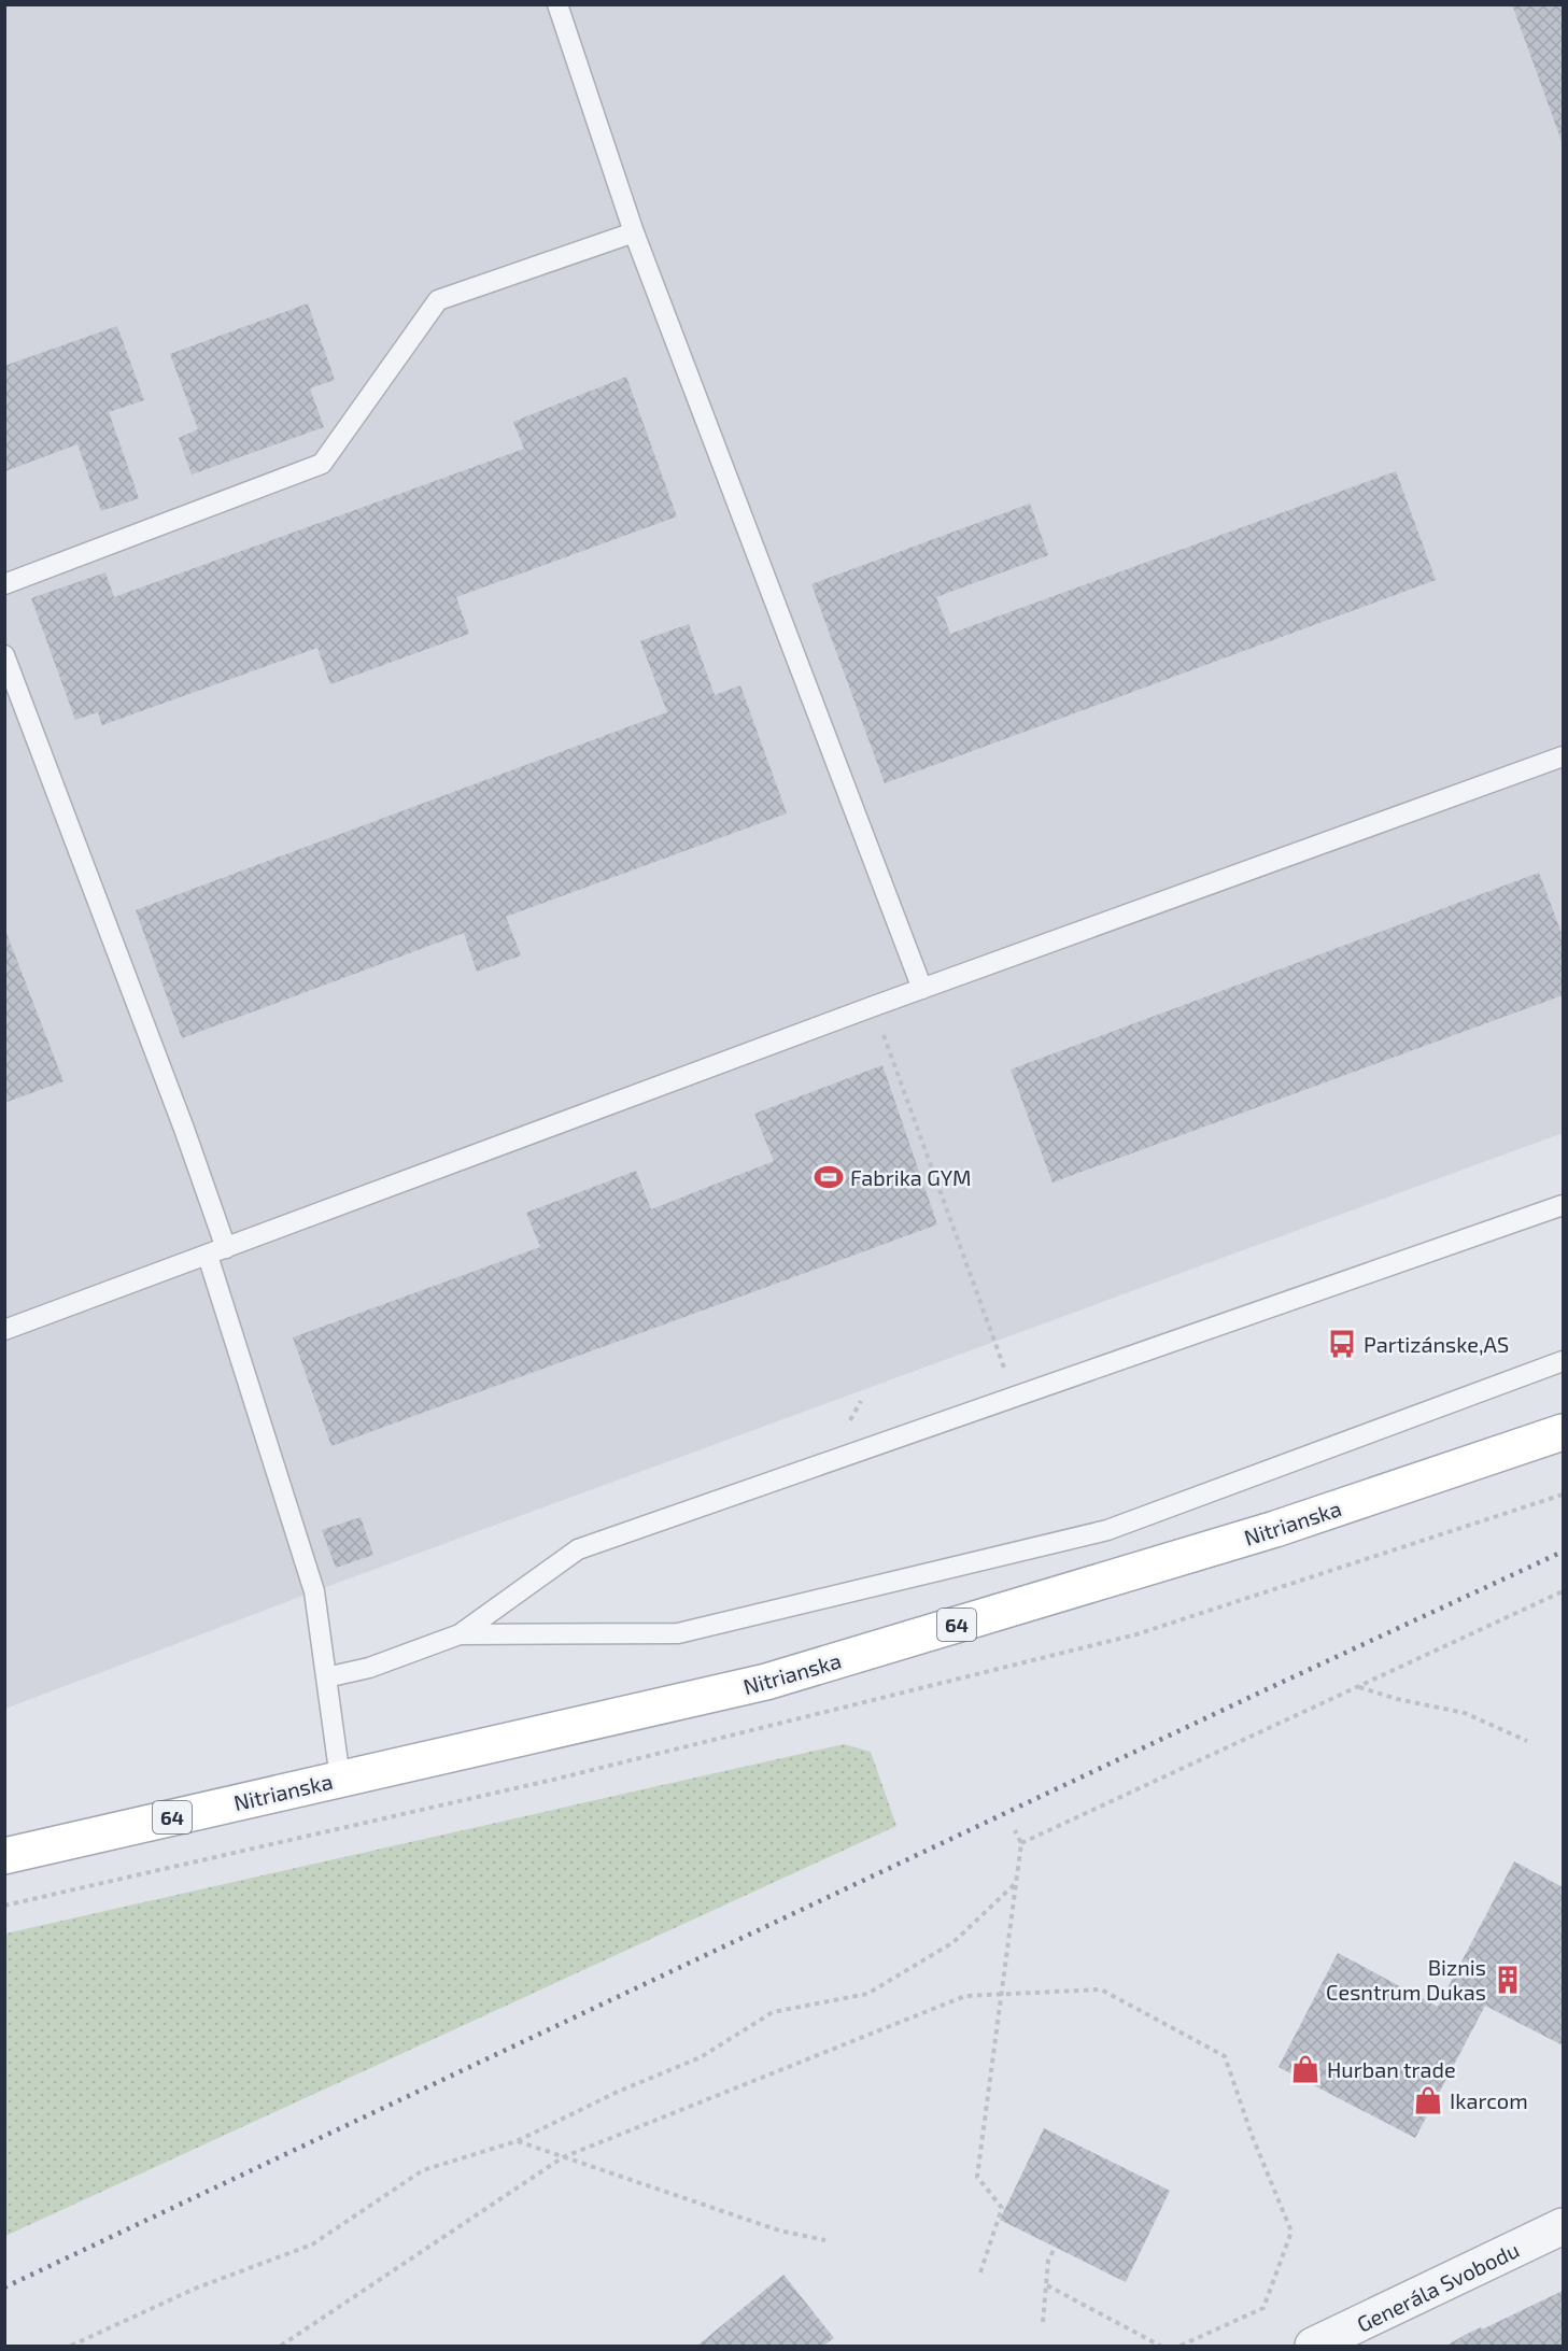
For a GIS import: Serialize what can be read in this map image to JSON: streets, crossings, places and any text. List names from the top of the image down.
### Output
{
  "streets": {
    "main road": ["Nitrianska", "64"],
    "street": ["Generála Svobodu"]
  },
  "places": {
    "sports": ["Fabrika GYM"],
    "bus stop": ["Partizánske,AS"],
    "building": ["Biznis Cesntrum Dukas"],
    "shop": ["Hurban trade", "Ikarcom"]
  }
}
